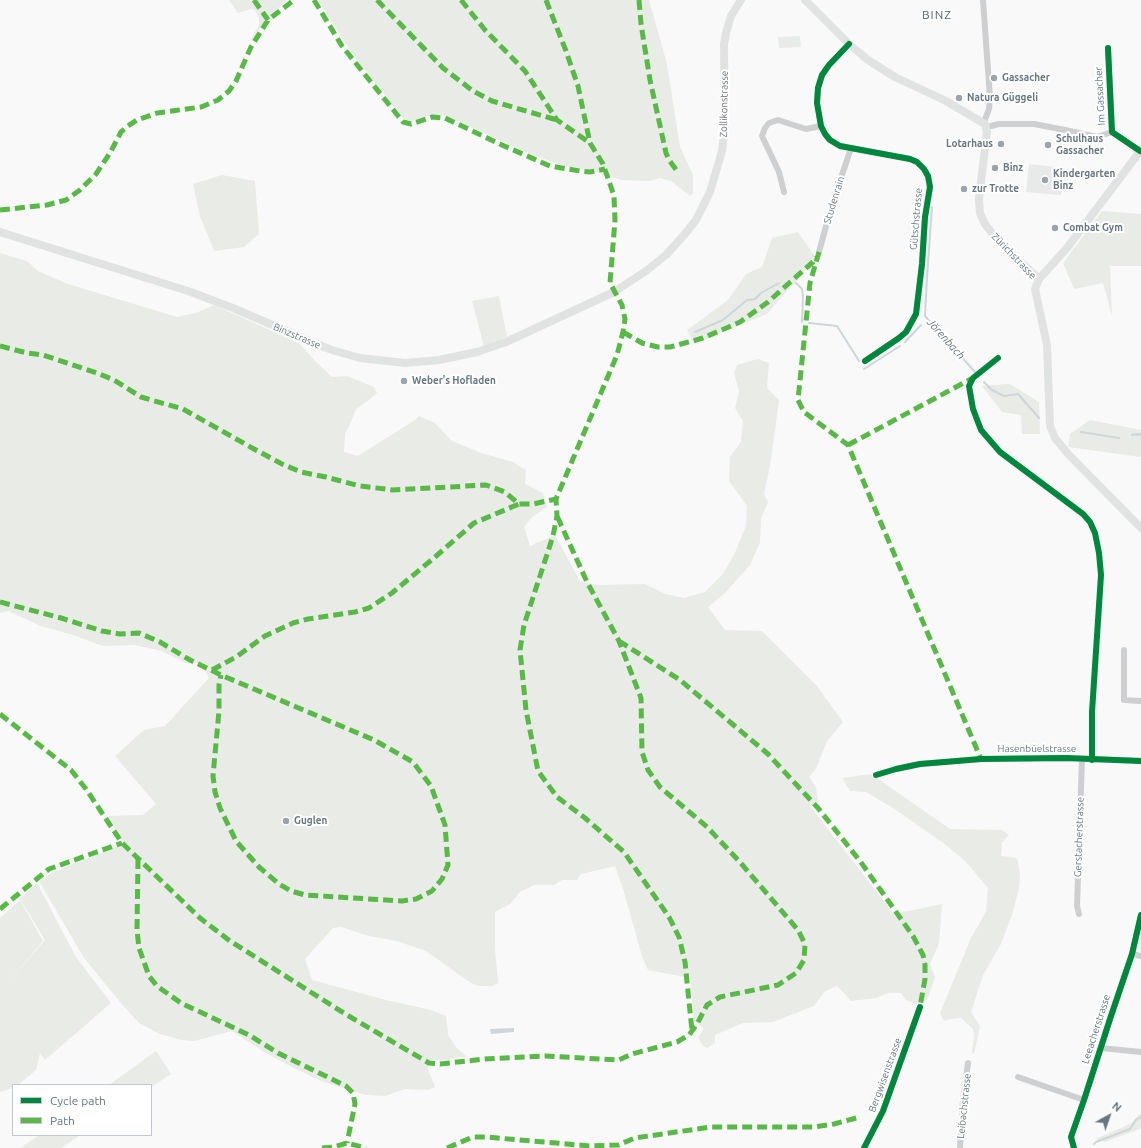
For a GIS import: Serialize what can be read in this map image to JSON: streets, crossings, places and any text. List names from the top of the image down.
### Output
{
  "streets": {
    "main road": ["Zollikonstrasse", "Zürichstrasse", "Binzstrasse"],
    "street": [
      "Im Gassacher",
      "Studenrain",
      "Gütschstrasse",
      "Hasenbüelstrasse",
      "Gerstacherstrasse",
      "Leeacherstrasse",
      "Bergwisenstrasse",
      "Leibachstrasse"
    ]
  },
  "crossings": [
    ["Zollikonstrasse", "Binzstrasse"],
    ["Studenrain", "Gütschstrasse"],
    ["Hasenbüelstrasse", "Gerstacherstrasse"]
  ],
  "districts": ["BINZ"],
  "water": ["Jörenbach"],
  "places": [
    "Gassacher",
    "Natura Güggeli",
    "Lotarhaus",
    "Schulhaus Gassacher",
    "Binz",
    "Kindergarten Binz",
    "zur Trotte",
    "Combat Gym",
    "Weber's Hofladen",
    "Guglen"
  ],
  "legend": ["Cycle path", "Path"],
  "north": "top right"
}
